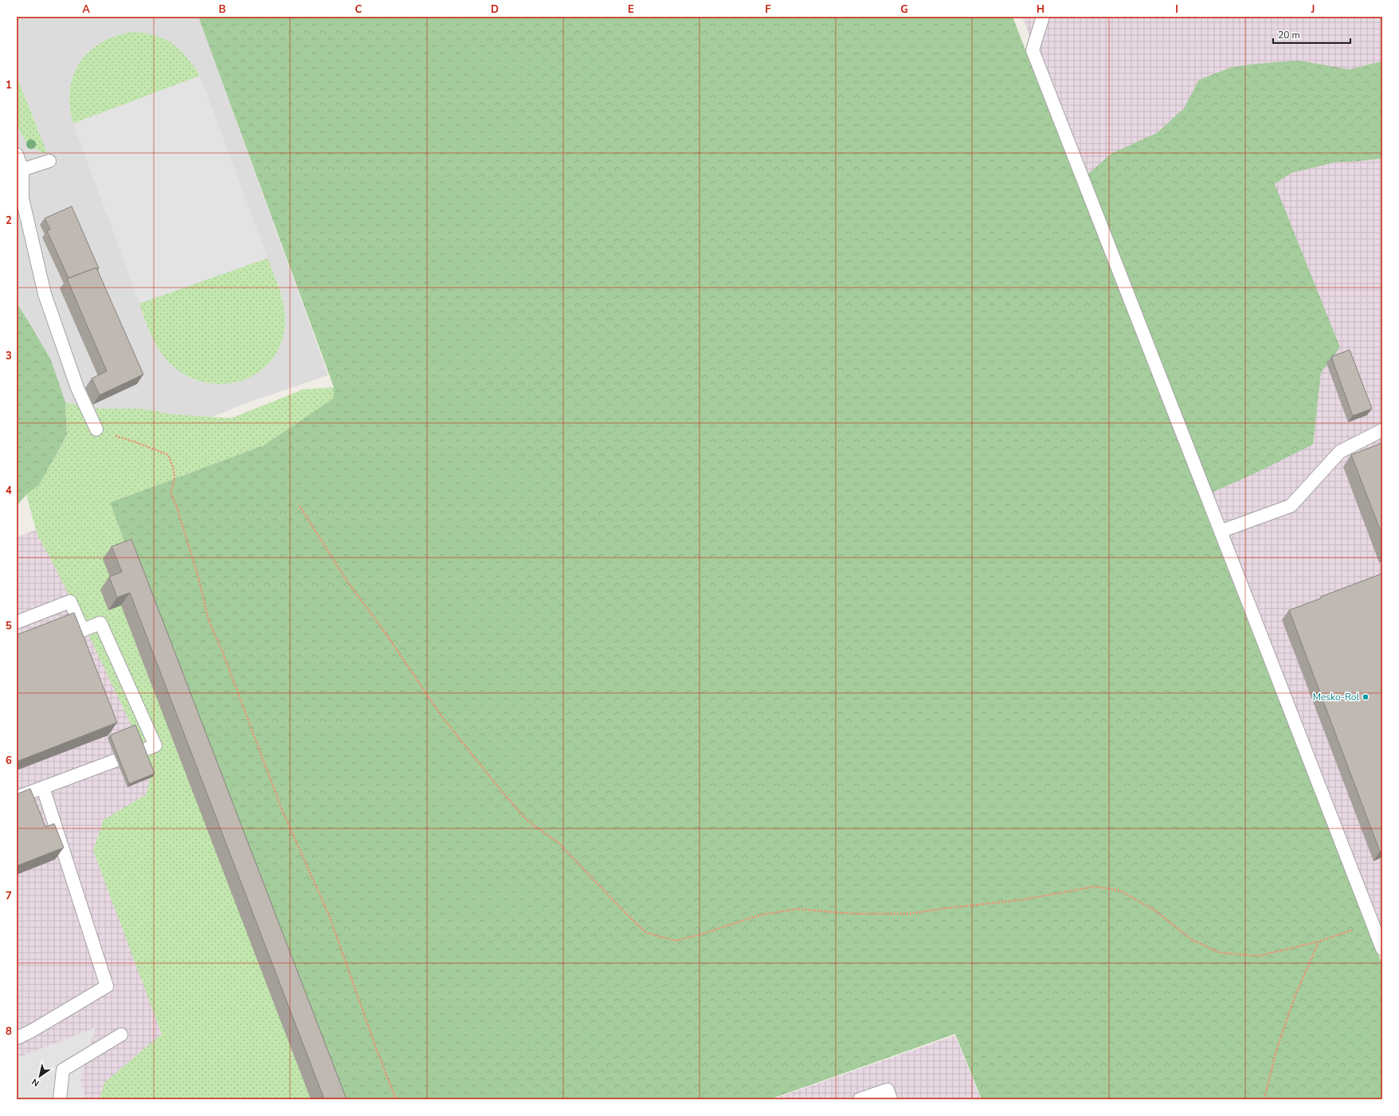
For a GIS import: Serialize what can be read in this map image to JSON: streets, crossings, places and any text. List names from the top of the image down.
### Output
{
  "places": ["Mesko-Rol"],
  "scale_bar": "20 m",
  "north": "bottom left",
  "grid": {
    "columns": [
      "A",
      "B",
      "C",
      "D",
      "E",
      "F",
      "G",
      "H",
      "I",
      "J"
    ],
    "rows": [
      "1",
      "2",
      "3",
      "4",
      "5",
      "6",
      "7",
      "8"
    ]
  }
}
